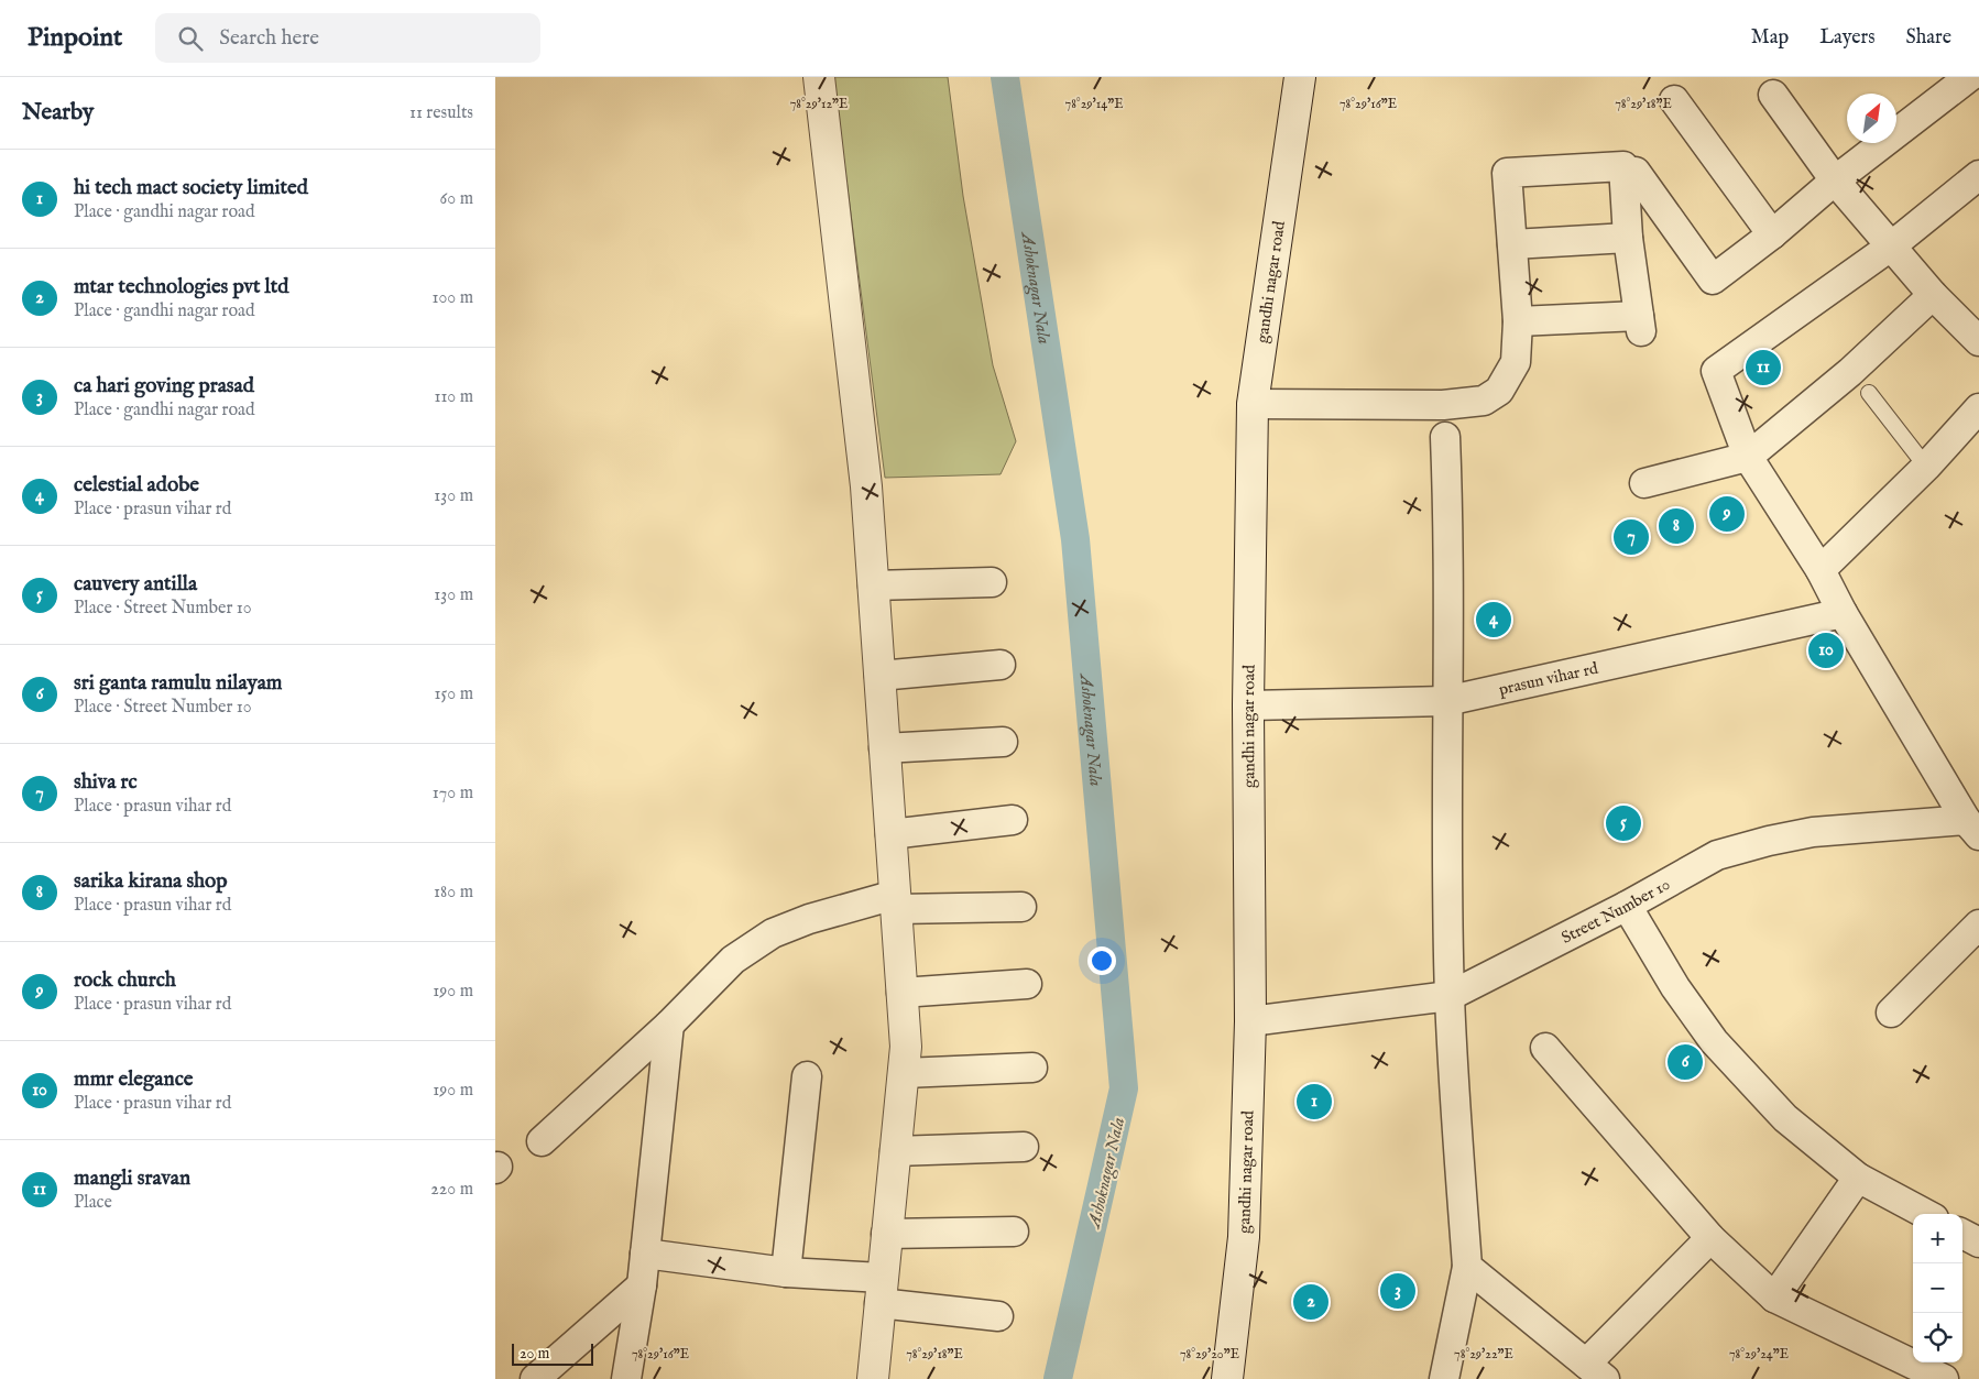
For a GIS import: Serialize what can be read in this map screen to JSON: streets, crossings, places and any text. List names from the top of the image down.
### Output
{
  "streets": {
    "main road": ["gandhi nagar road"],
    "street": ["prasun vihar rd", "Street Number 10"]
  },
  "crossings": [
    ["gandhi nagar road", "prasun vihar rd"],
    ["gandhi nagar road", "Street Number 10"]
  ],
  "water": ["Ashoknagar Nala"],
  "scale_bar": "20 m",
  "north": "top right",
  "page": {
    "header": "Pinpoint",
    "search": "Search here",
    "nav": ["Map", "Layers", "Share"],
    "heading": ["Nearby", "11 results"],
    "list": [
      {
        "mark": "1",
        "name": "hi tech mact society limited",
        "note": "Place · gandhi nagar road",
        "value": "60 m"
      },
      {
        "mark": "2",
        "name": "mtar technologies pvt ltd",
        "note": "Place · gandhi nagar road",
        "value": "100 m"
      },
      {
        "mark": "3",
        "name": "ca hari goving prasad",
        "note": "Place · gandhi nagar road",
        "value": "110 m"
      },
      {
        "mark": "4",
        "name": "celestial adobe",
        "note": "Place · prasun vihar rd",
        "value": "130 m"
      },
      {
        "mark": "5",
        "name": "cauvery antilla",
        "note": "Place · Street Number 10",
        "value": "130 m"
      },
      {
        "mark": "6",
        "name": "sri ganta ramulu nilayam",
        "note": "Place · Street Number 10",
        "value": "150 m"
      },
      {
        "mark": "7",
        "name": "shiva rc",
        "note": "Place · prasun vihar rd",
        "value": "170 m"
      },
      {
        "mark": "8",
        "name": "sarika kirana shop",
        "note": "Place · prasun vihar rd",
        "value": "180 m"
      },
      {
        "mark": "9",
        "name": "rock church",
        "note": "Place · prasun vihar rd",
        "value": "190 m"
      },
      {
        "mark": "10",
        "name": "mmr elegance",
        "note": "Place · prasun vihar rd",
        "value": "190 m"
      },
      {
        "mark": "11",
        "name": "mangli sravan",
        "note": "Place",
        "value": "220 m"
      }
    ],
    "pins": [
      "11",
      "9",
      "8",
      "7",
      "4",
      "10",
      "5",
      "6",
      "1",
      "3",
      "2"
    ],
    "map_buttons": ["+", "−"],
    "scale": "20 m"
  },
  "coordinates": [
    "78°29'12\"E",
    "78°29'14\"E",
    "78°29'16\"E",
    "78°29'18\"E",
    "78°29'20\"E",
    "78°29'22\"E",
    "78°29'24\"E"
  ]
}
